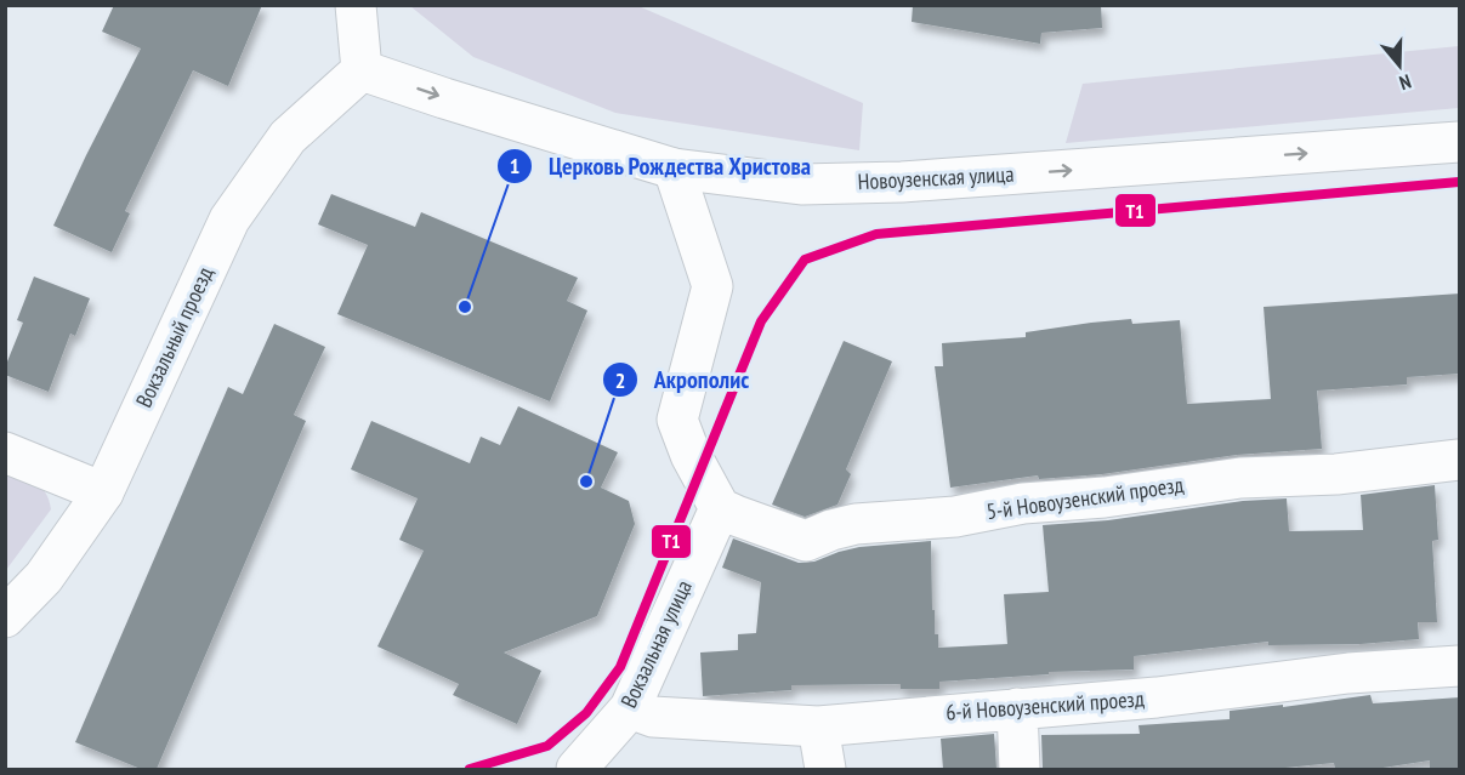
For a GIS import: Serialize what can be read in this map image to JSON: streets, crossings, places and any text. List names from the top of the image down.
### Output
{
  "streets": {
    "street": [
      "Новоузенская улица",
      "Вокзальный проезд",
      "5-й Новоузенский проезд",
      "Вокзальная улица",
      "6-й Новоузенский проезд"
    ]
  },
  "crossings": [
    ["Новоузенская улица", "Вокзальный проезд"],
    ["5-й Новоузенский проезд", "Вокзальная улица"],
    ["Вокзальная улица", "6-й Новоузенский проезд"]
  ],
  "one_way": ["Новоузенская улица"],
  "places": ["Церковь Рождества Христова", "Акрополис"],
  "lines": ["transit line T1"],
  "north": "bottom"
}
